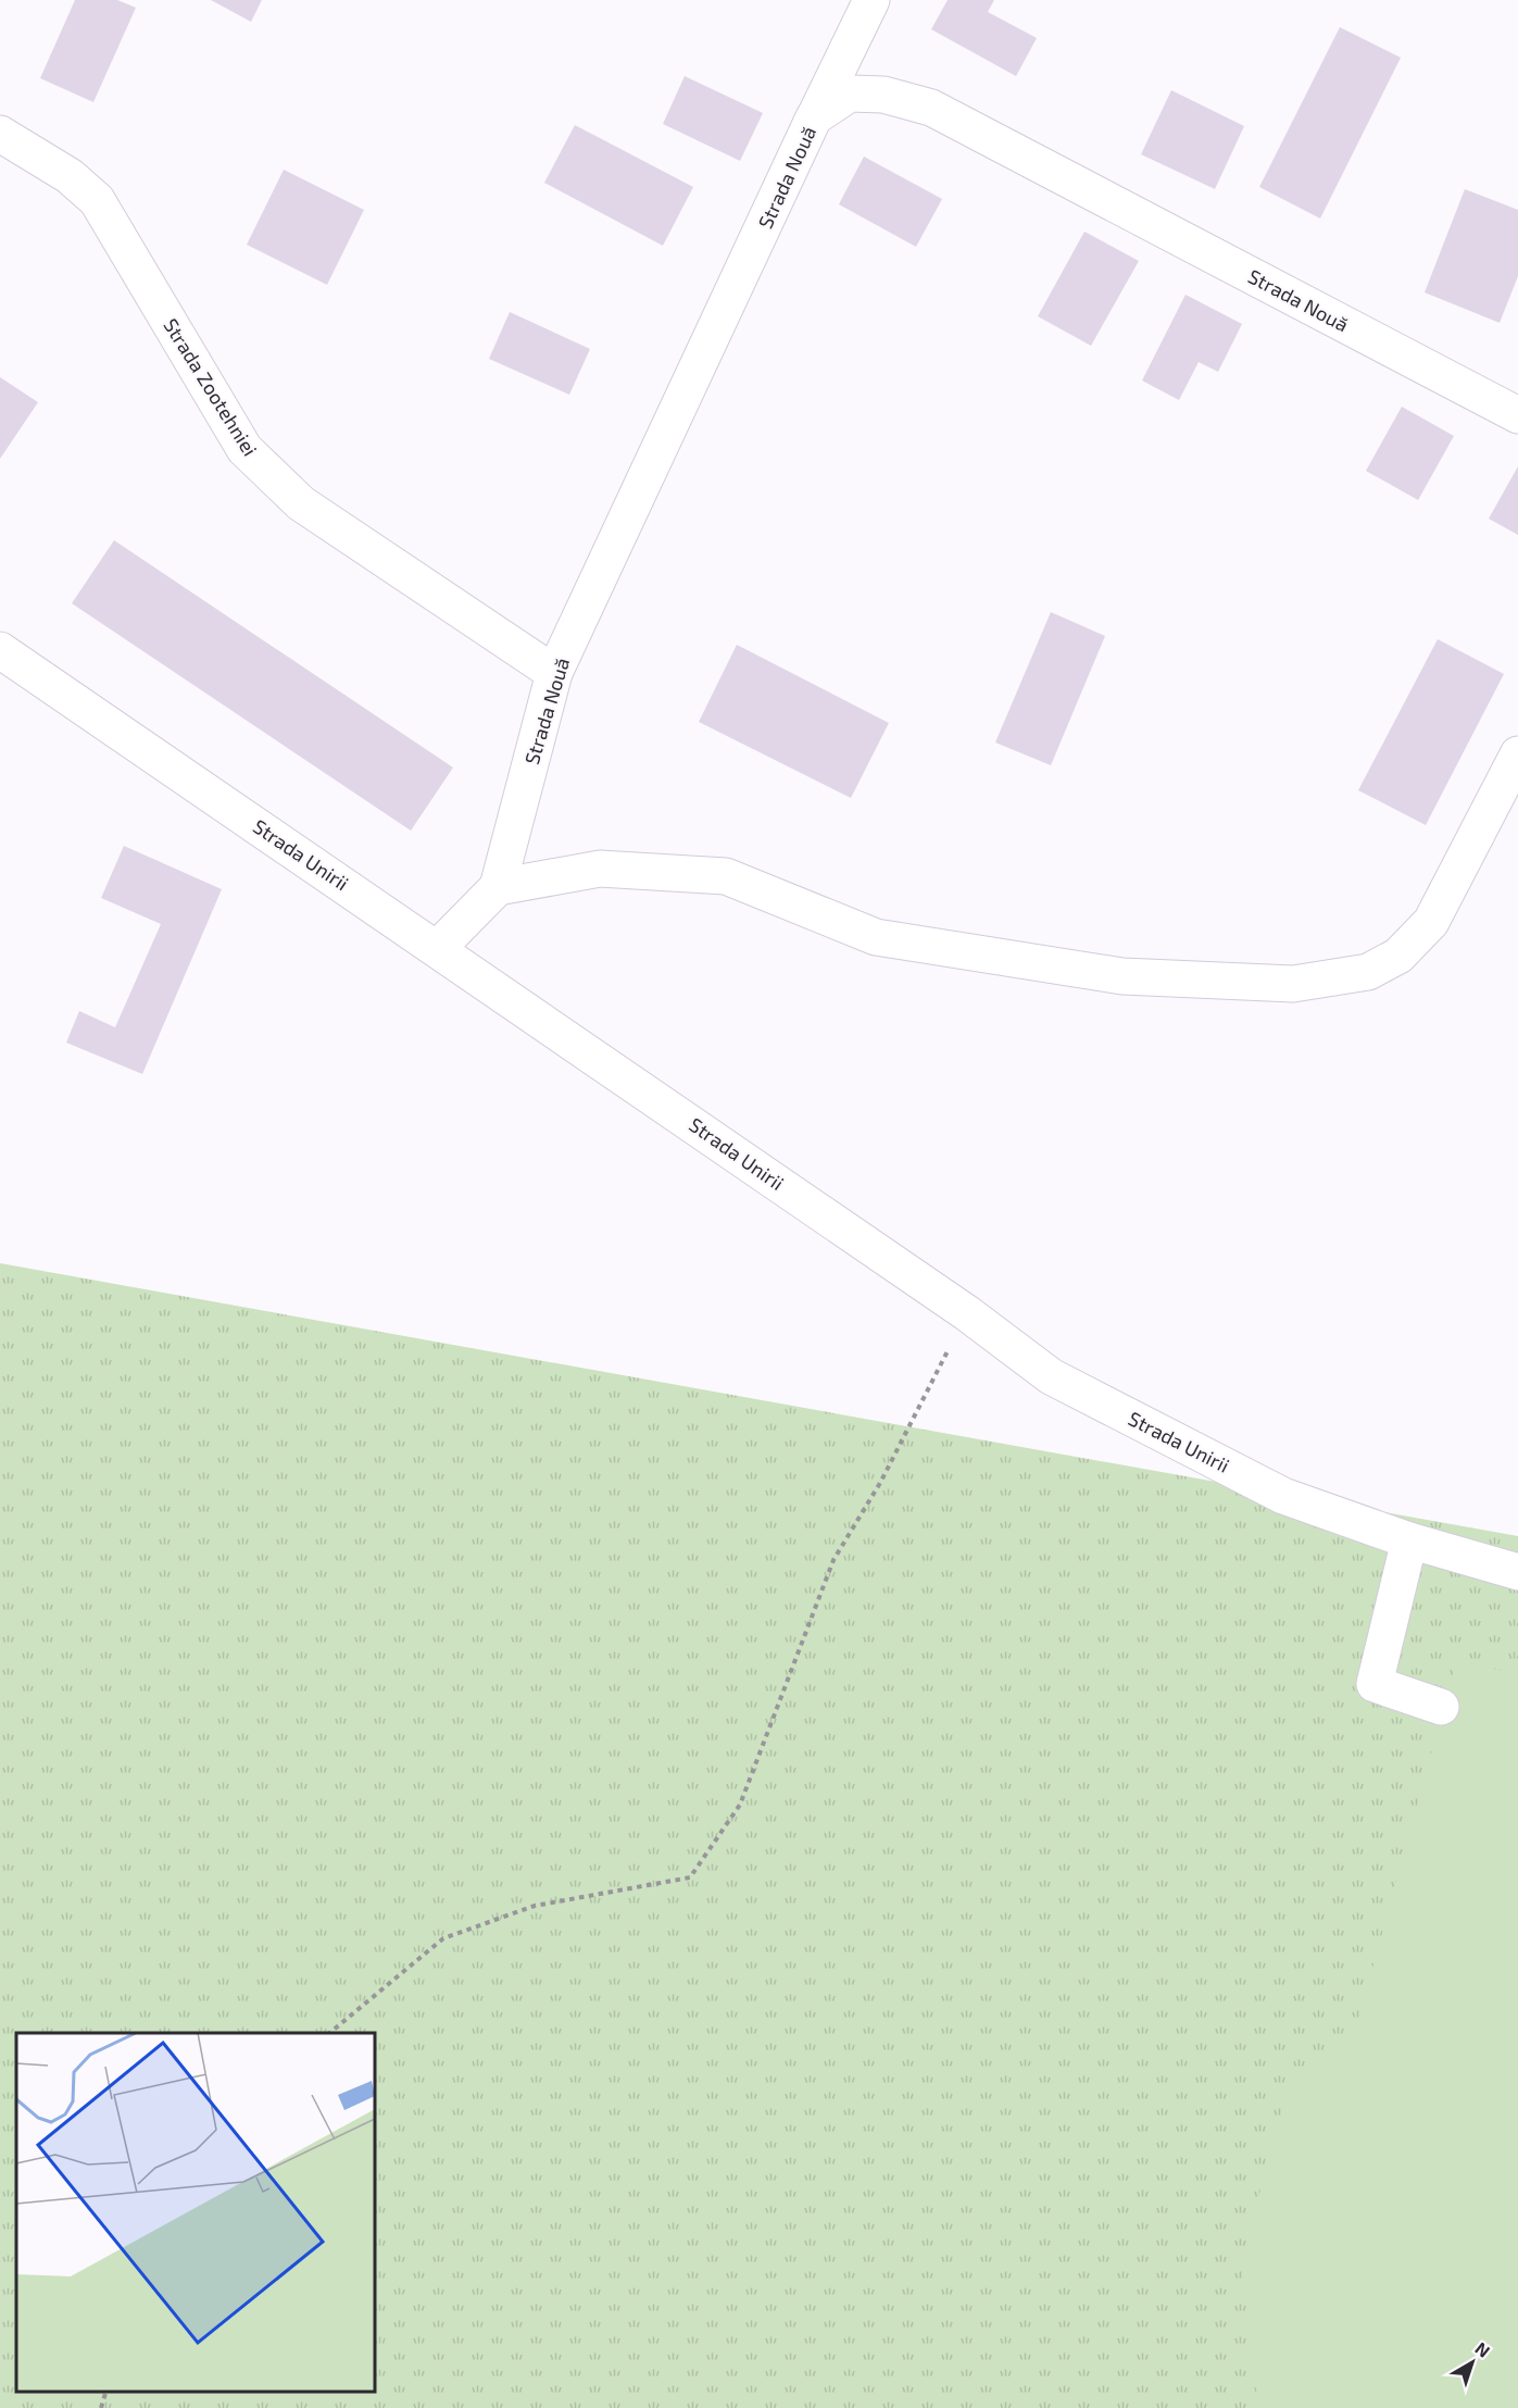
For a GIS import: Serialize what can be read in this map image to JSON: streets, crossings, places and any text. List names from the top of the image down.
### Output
{
  "streets": {
    "street": ["Strada Nouă", "Strada Zootehniei", "Strada Unirii"]
  },
  "crossings": [
    ["Strada Nouă", "Strada Zootehniei"],
    ["Strada Nouă", "Strada Unirii"]
  ],
  "north": "top right"
}
